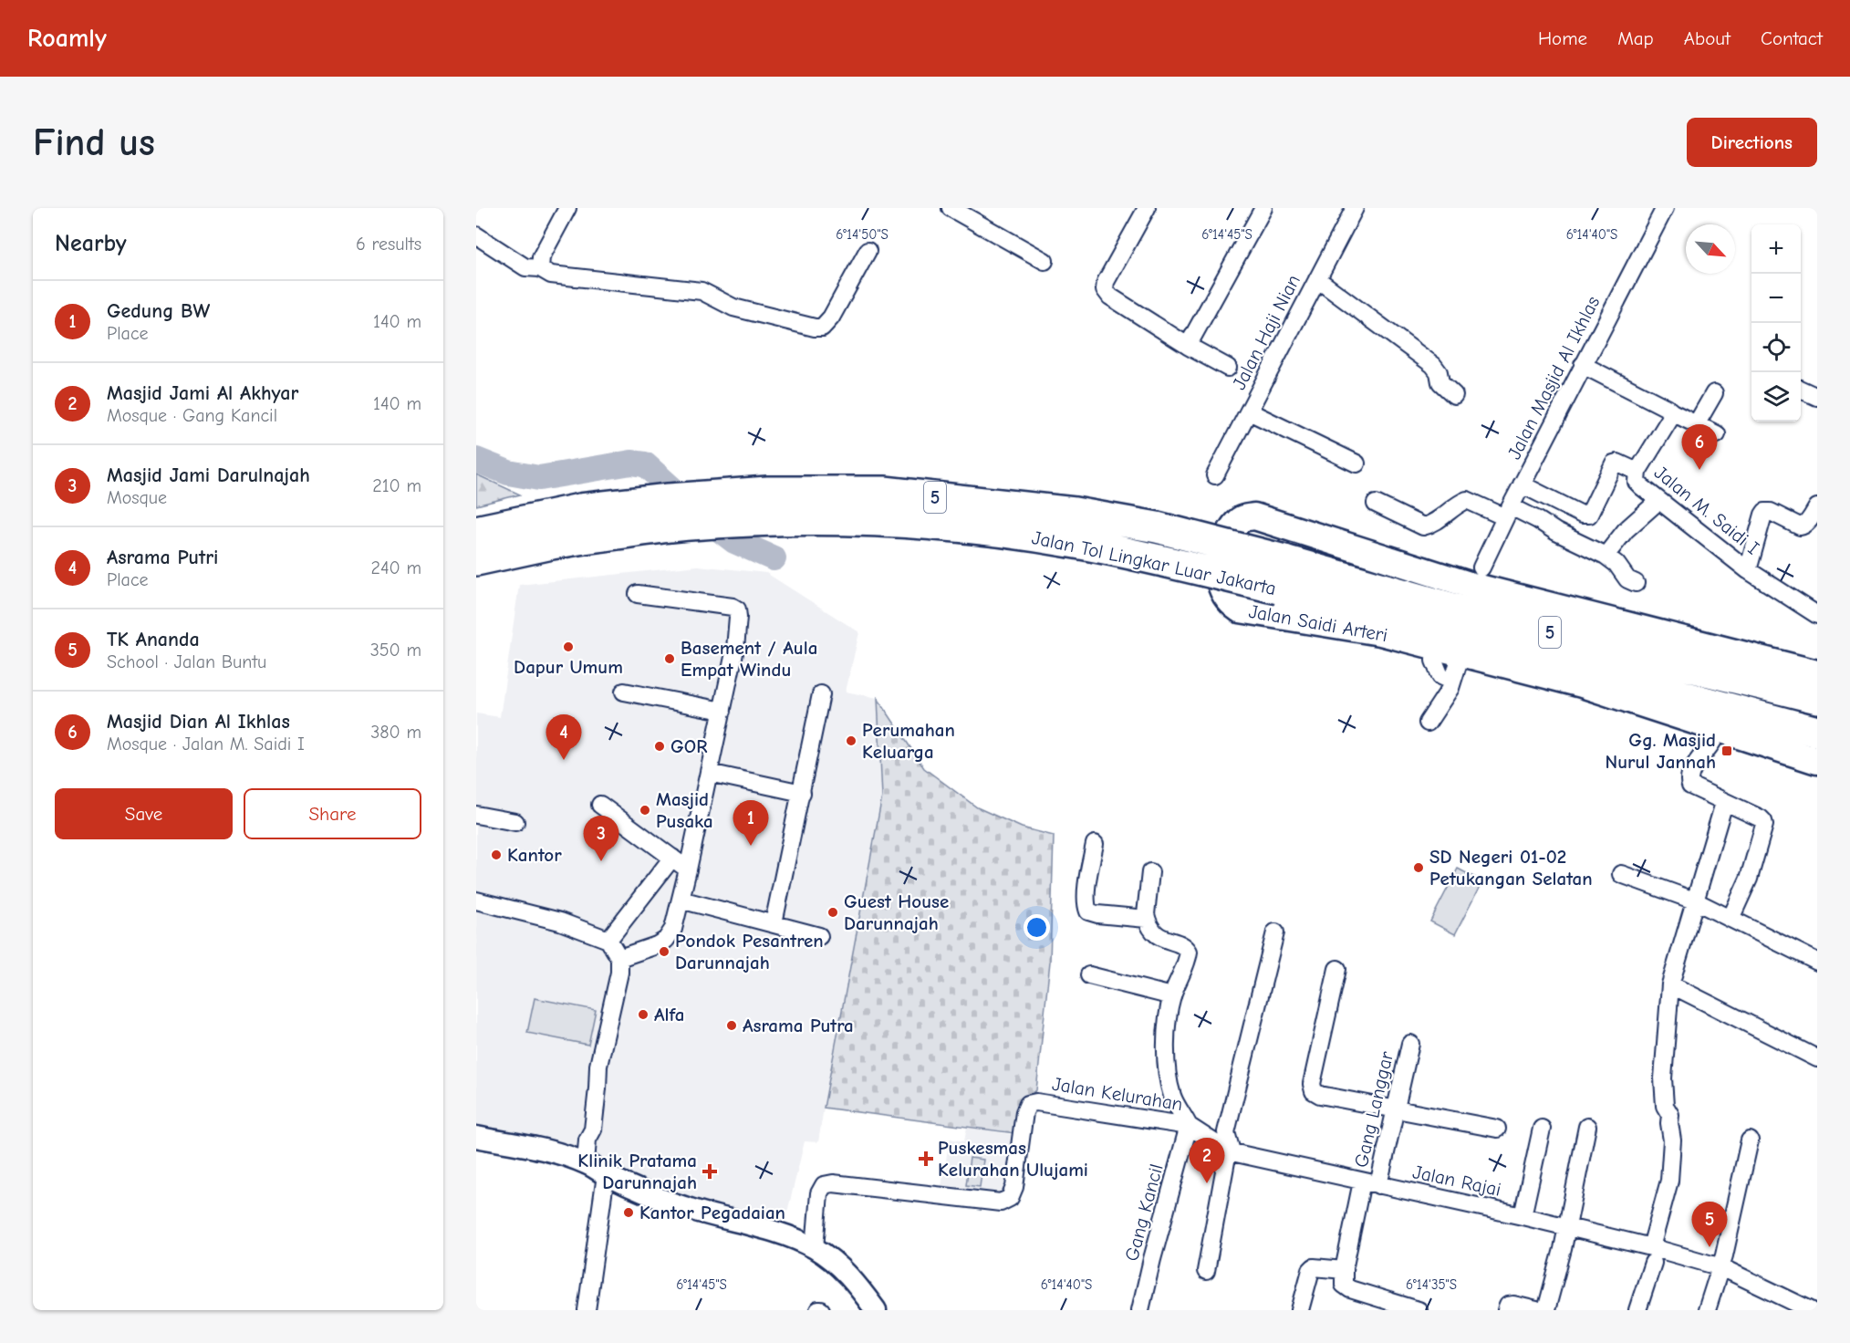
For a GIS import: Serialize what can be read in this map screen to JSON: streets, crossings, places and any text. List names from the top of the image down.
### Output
{
  "streets": {
    "highway": ["5", "Jalan Tol Lingkar Luar Jakarta"],
    "main road": ["Jalan Saidi Arteri"],
    "street": [
      "Jalan Haji Nian",
      "Jalan Masjid Al Ikhlas",
      "Jalan M. Saidi I",
      "Jalan Kelurahan",
      "Gang Langgar",
      "Jalan Rajai",
      "Gang Kancil"
    ]
  },
  "crossings": [
    ["Jalan Tol Lingkar Luar Jakarta", "Jalan Saidi Arteri"],
    ["Jalan Kelurahan", "Jalan Rajai"],
    ["Jalan Kelurahan", "Gang Kancil"],
    ["Gang Langgar", "Jalan Rajai"],
    ["Jalan Rajai", "Gang Kancil"]
  ],
  "places": {
    "other": [
      "Dapur Umum",
      "Basement / Aula Empat Windu",
      "Perumahan Keluarga",
      "GOR",
      "Masjid Pusaka",
      "Kantor",
      "SD Negeri 01-02 Petukangan Selatan",
      "Guest House Darunnajah",
      "Pondok Pesantren Darunnajah",
      "Alfa",
      "Asrama Putra",
      "Kantor Pegadaian"
    ],
    "transit": ["Gg. Masjid Nurul Jannah"],
    "health": ["Puskesmas Kelurahan Ulujami", "Klinik Pratama Darunnajah"]
  },
  "north": "bottom right",
  "page": {
    "header": "Roamly",
    "nav": [
      "Home",
      "Map",
      "About",
      "Contact"
    ],
    "buttons": [
      "Directions",
      ["Save", "Share"]
    ],
    "title": "Find us",
    "heading": ["Nearby", "6 results"],
    "map_buttons": ["+", "−"],
    "list": [
      {
        "mark": "1",
        "name": "Gedung BW",
        "note": "Place",
        "value": "140 m"
      },
      {
        "mark": "2",
        "name": "Masjid Jami Al Akhyar",
        "note": "Mosque · Gang Kancil",
        "value": "140 m"
      },
      {
        "mark": "3",
        "name": "Masjid Jami Darulnajah",
        "note": "Mosque",
        "value": "210 m"
      },
      {
        "mark": "4",
        "name": "Asrama Putri",
        "note": "Place",
        "value": "240 m"
      },
      {
        "mark": "5",
        "name": "TK Ananda",
        "note": "School · Jalan Buntu",
        "value": "350 m"
      },
      {
        "mark": "6",
        "name": "Masjid Dian Al Ikhlas",
        "note": "Mosque · Jalan M. Saidi I",
        "value": "380 m"
      }
    ],
    "pins": [
      "6",
      "4",
      "1",
      "3",
      "2",
      "5"
    ]
  },
  "coordinates": [
    "6°14'50\"S",
    "6°14'45\"S",
    "6°14'40\"S",
    "6°14'35\"S"
  ]
}
